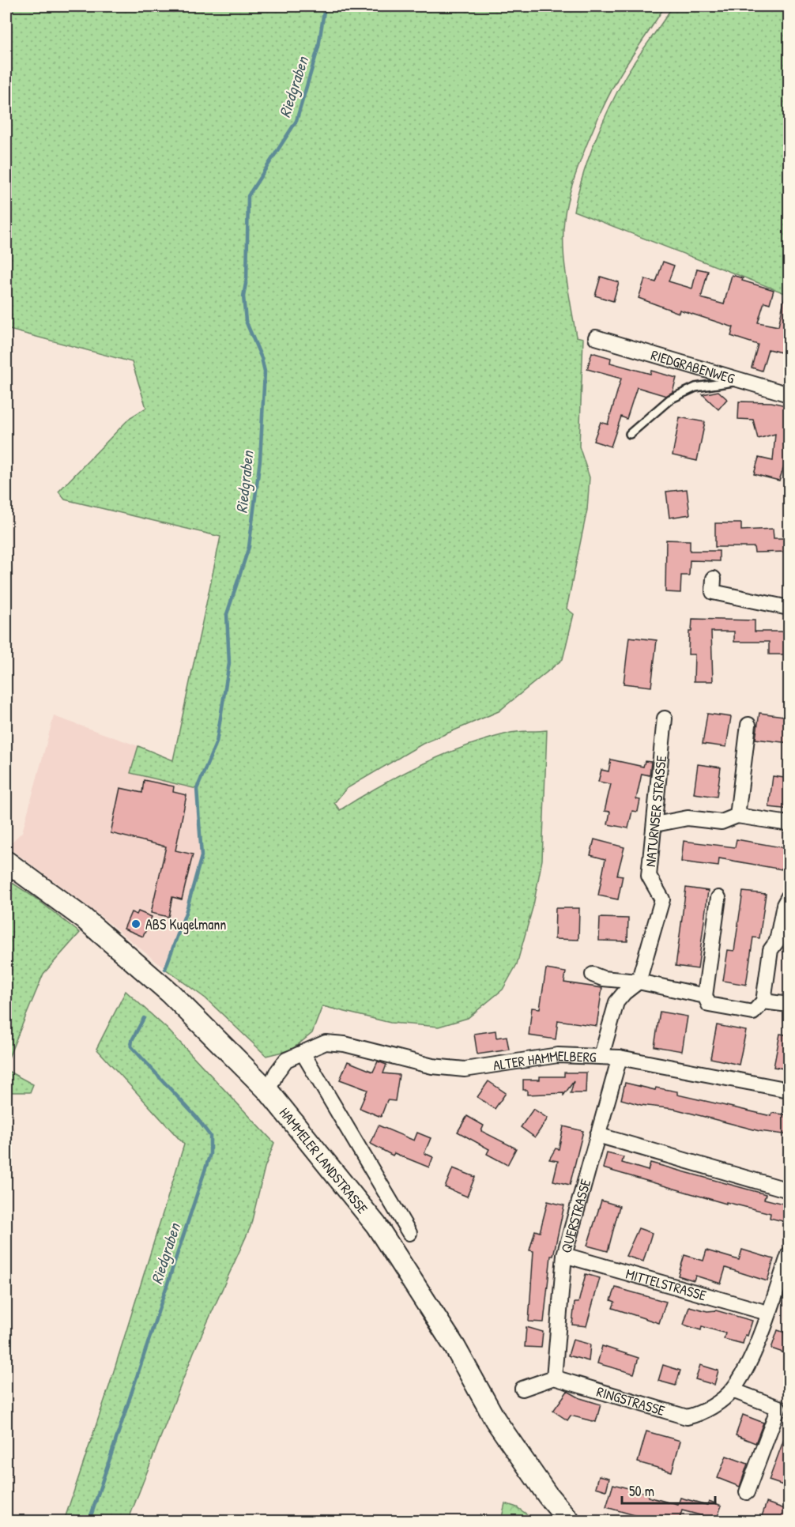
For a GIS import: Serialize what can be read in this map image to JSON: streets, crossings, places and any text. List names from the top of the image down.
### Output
{
  "streets": {
    "main road": ["HAMMELER LANDSTRASSE"],
    "street": [
      "RIEDGRABENWEG",
      "NATURNSER STRASSE",
      "ALTER HAMMELBERG",
      "QUERSTRASSE",
      "MITTELSTRASSE",
      "RINGSTRASSE"
    ]
  },
  "crossings": [
    ["ALTER HAMMELBERG", "HAMMELER LANDSTRASSE"],
    ["ALTER HAMMELBERG", "QUERSTRASSE"],
    ["QUERSTRASSE", "MITTELSTRASSE"],
    ["QUERSTRASSE", "RINGSTRASSE"],
    ["MITTELSTRASSE", "RINGSTRASSE"]
  ],
  "water": ["Riedgraben"],
  "places": ["ABS Kugelmann"],
  "scale_bar": "50 m"
}
